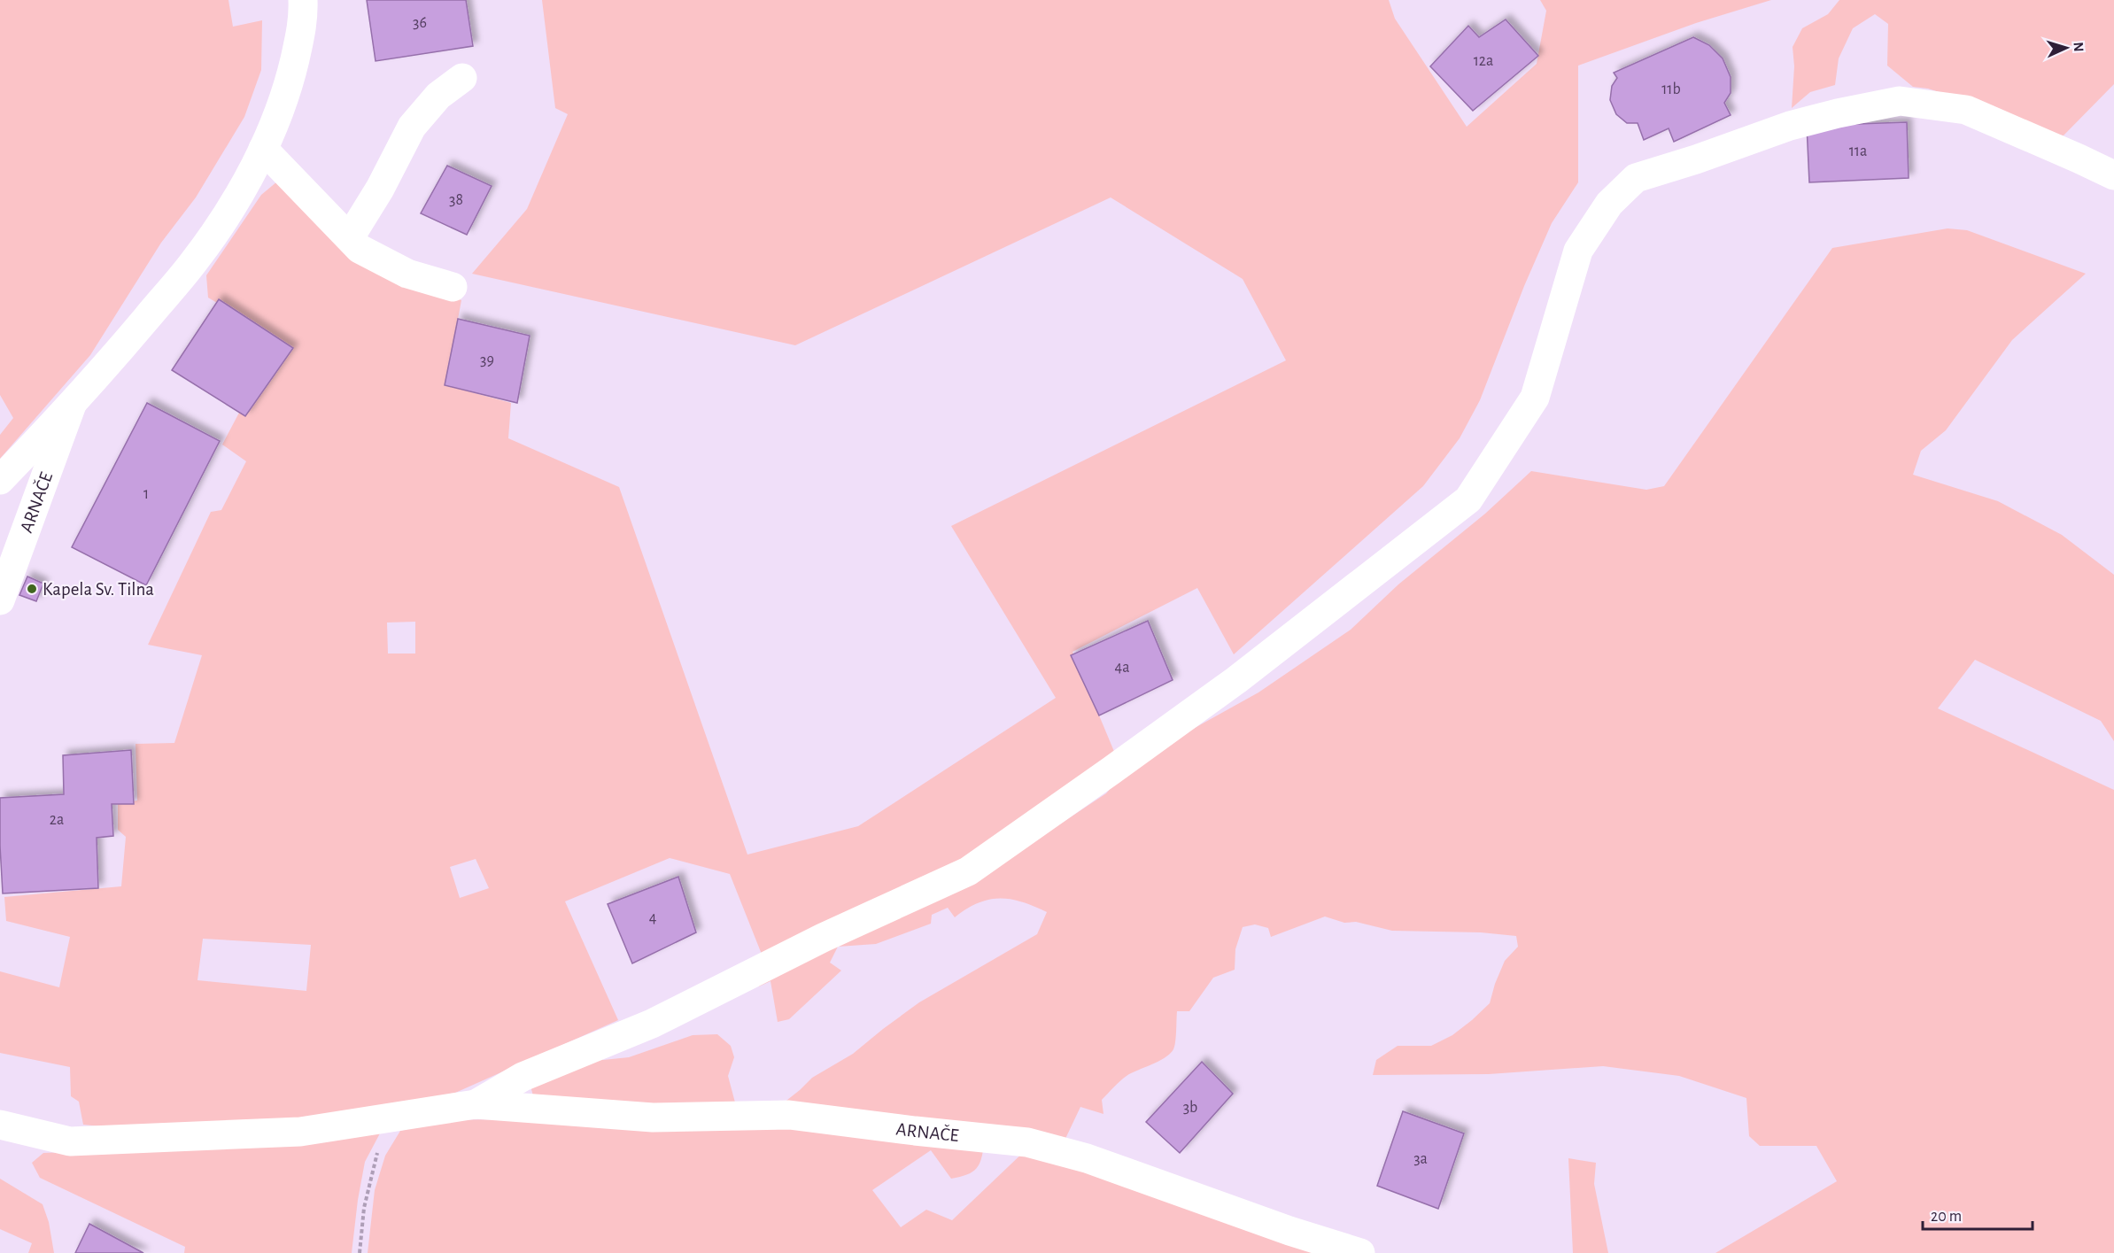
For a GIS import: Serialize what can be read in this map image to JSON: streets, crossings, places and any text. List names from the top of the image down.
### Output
{
  "streets": {
    "street": ["ARNAČE"]
  },
  "places": ["Kapela Sv. Tilna"],
  "house_numbers": [
    "36",
    "12a",
    "11b",
    "11a",
    "38",
    "39",
    "1",
    "4a",
    "2a",
    "4",
    "3b",
    "3a"
  ],
  "scale_bar": "20 m",
  "north": "right"
}
